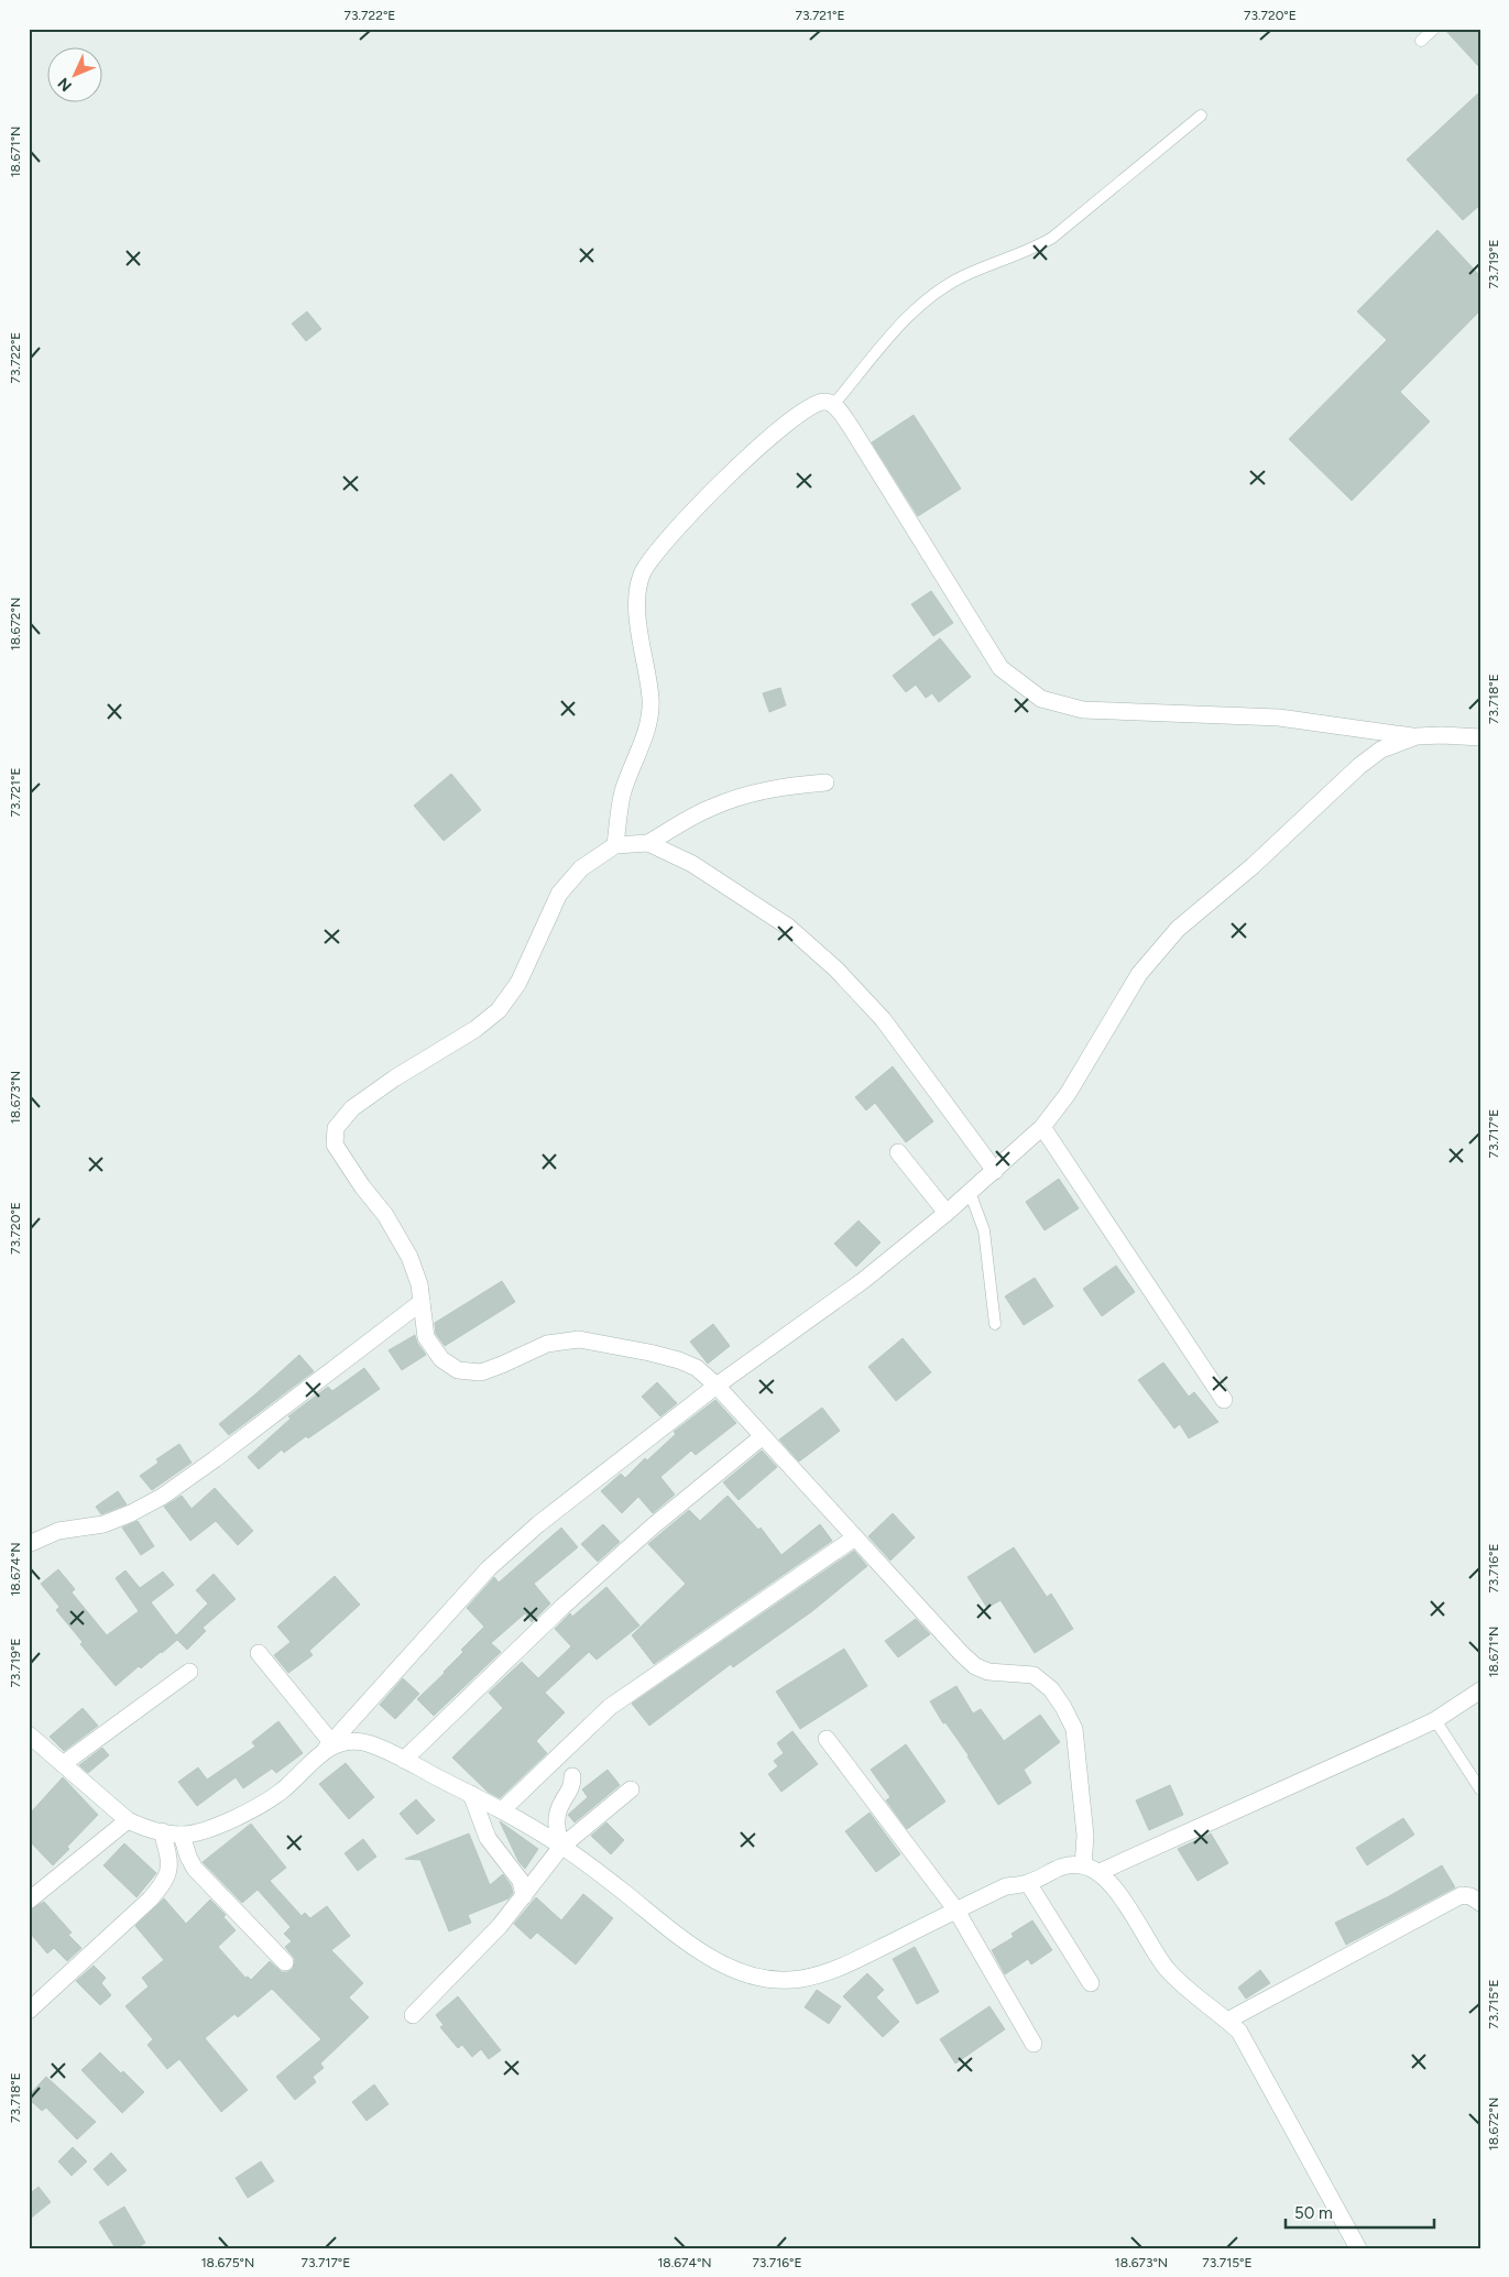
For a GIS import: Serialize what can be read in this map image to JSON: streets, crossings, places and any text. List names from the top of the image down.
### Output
{
  "scale_bar": "50 m",
  "north": "bottom left",
  "coordinates": [
    "73.722°E",
    "73.721°E",
    "73.720°E",
    "18.671°N",
    "73.719°E",
    "18.672°N",
    "73.718°E",
    "18.673°N",
    "73.717°E",
    "73.716°E",
    "18.674°N",
    "73.715°E",
    "18.675°N"
  ]
}
